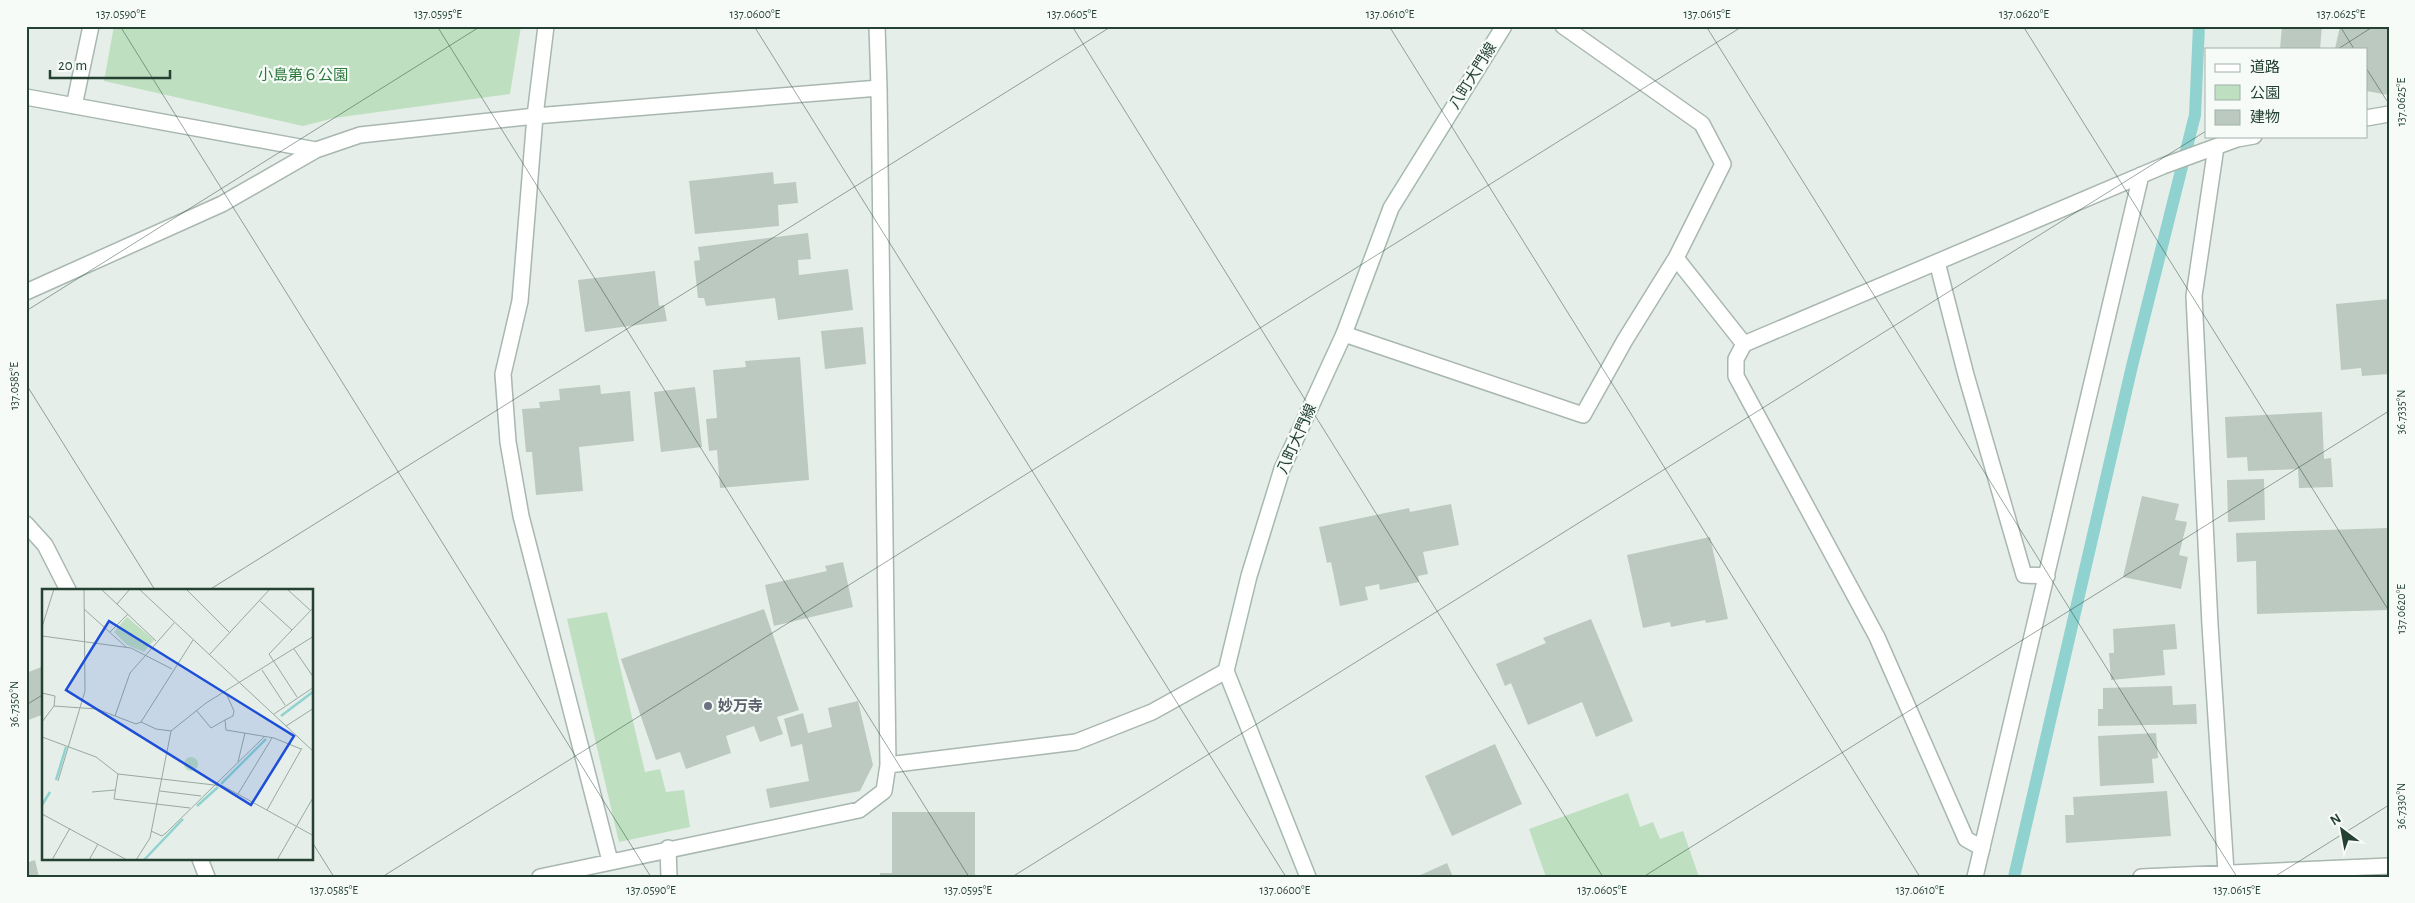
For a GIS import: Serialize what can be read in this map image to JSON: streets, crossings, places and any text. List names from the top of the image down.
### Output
{
  "streets": {
    "street": ["八町大門線"]
  },
  "parks": ["小島第６公園"],
  "places": ["妙万寺"],
  "legend": ["道路", "公園", "建物"],
  "scale_bar": "20 m",
  "north": "top left",
  "coordinates": [
    "137.0590°E",
    "137.0595°E",
    "137.0600°E",
    "137.0605°E",
    "137.0610°E",
    "137.0615°E",
    "137.0620°E",
    "137.0625°E",
    "137.0585°E",
    "36.7335°N",
    "36.7350°N",
    "36.7330°N"
  ]
}
